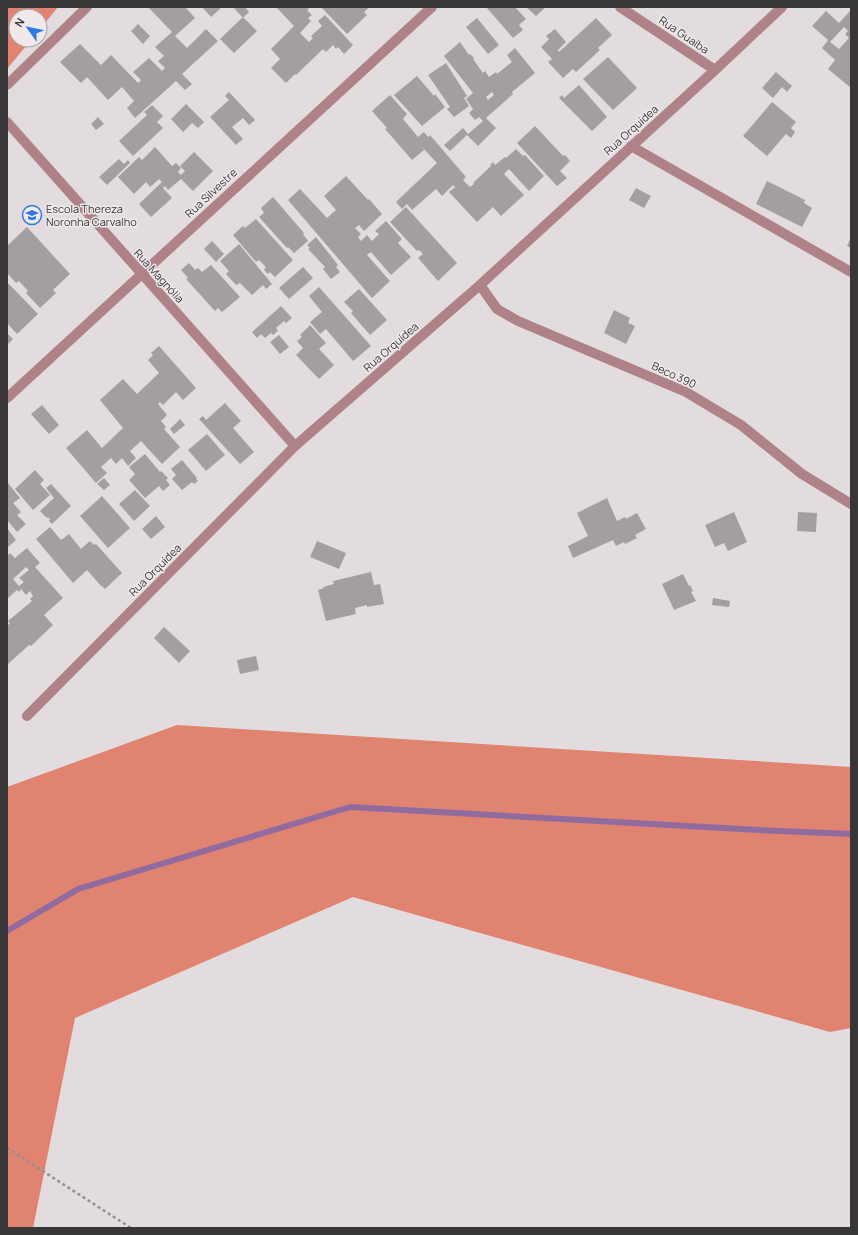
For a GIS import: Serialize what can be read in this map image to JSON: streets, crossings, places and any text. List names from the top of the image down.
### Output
{
  "streets": {
    "street": [
      "Rua Guaíba",
      "Rua Orquídea",
      "Rua Silvestre",
      "Rua Magnólia",
      "Beco 390"
    ]
  },
  "crossings": [
    ["Rua Guaíba", "Rua Orquídea"],
    ["Rua Orquídea", "Rua Magnólia"],
    ["Rua Orquídea", "Beco 390"],
    ["Rua Silvestre", "Rua Magnólia"]
  ],
  "places": {
    "school or university": ["Escola Thereza Noronha Carvalho"]
  },
  "north": "top left"
}
